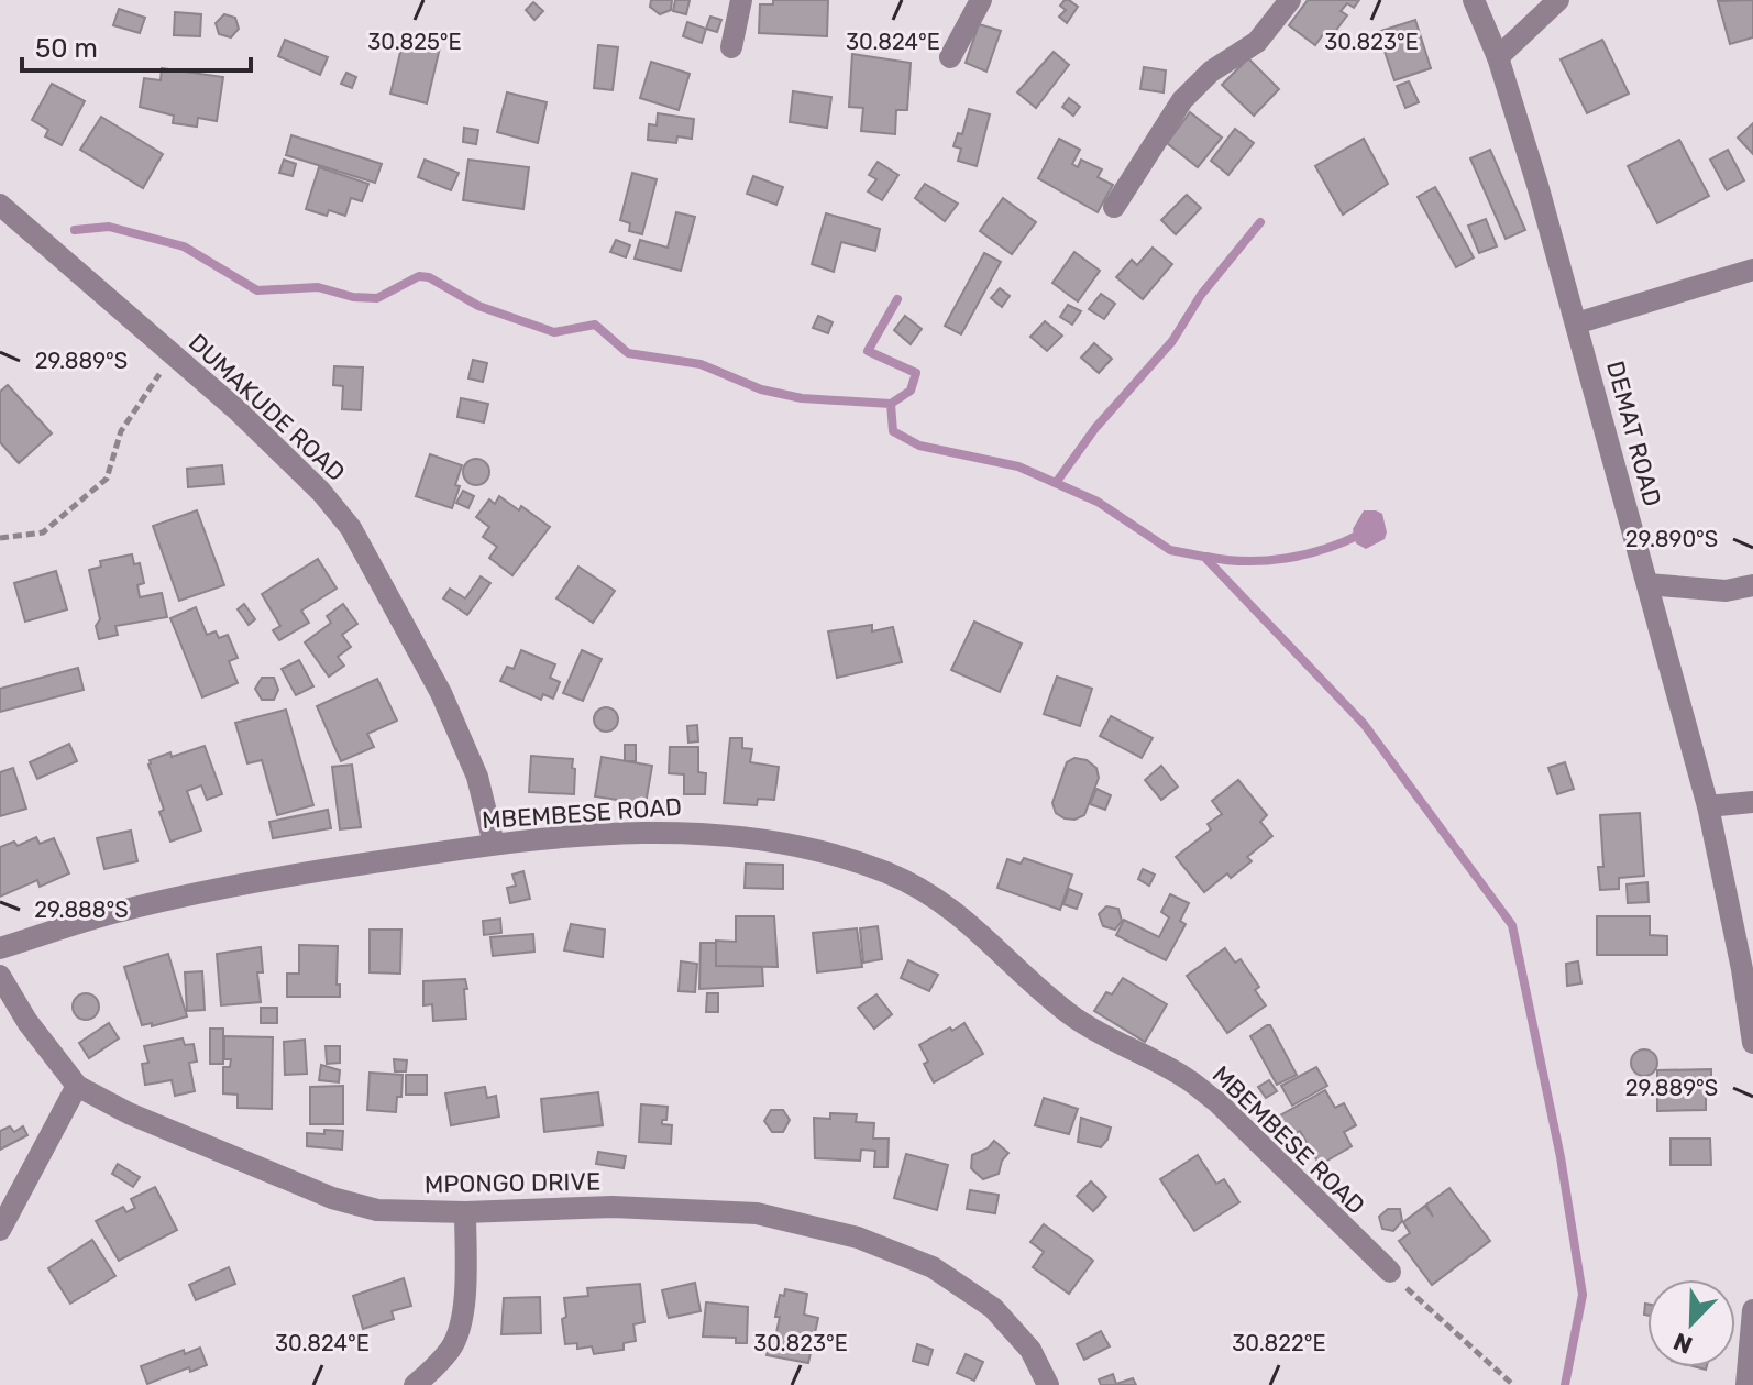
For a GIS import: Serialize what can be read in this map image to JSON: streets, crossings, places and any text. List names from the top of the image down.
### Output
{
  "streets": {
    "street": [
      "DUMAKUDE ROAD",
      "DEMAT ROAD",
      "MBEMBESE ROAD",
      "MPONGO DRIVE"
    ]
  },
  "crossings": [
    ["DUMAKUDE ROAD", "MBEMBESE ROAD"]
  ],
  "scale_bar": "50 m",
  "north": "bottom left",
  "coordinates": [
    "30.825°E",
    "30.824°E",
    "30.823°E",
    "29.889°S",
    "29.890°S",
    "29.888°S",
    "30.822°E"
  ]
}
